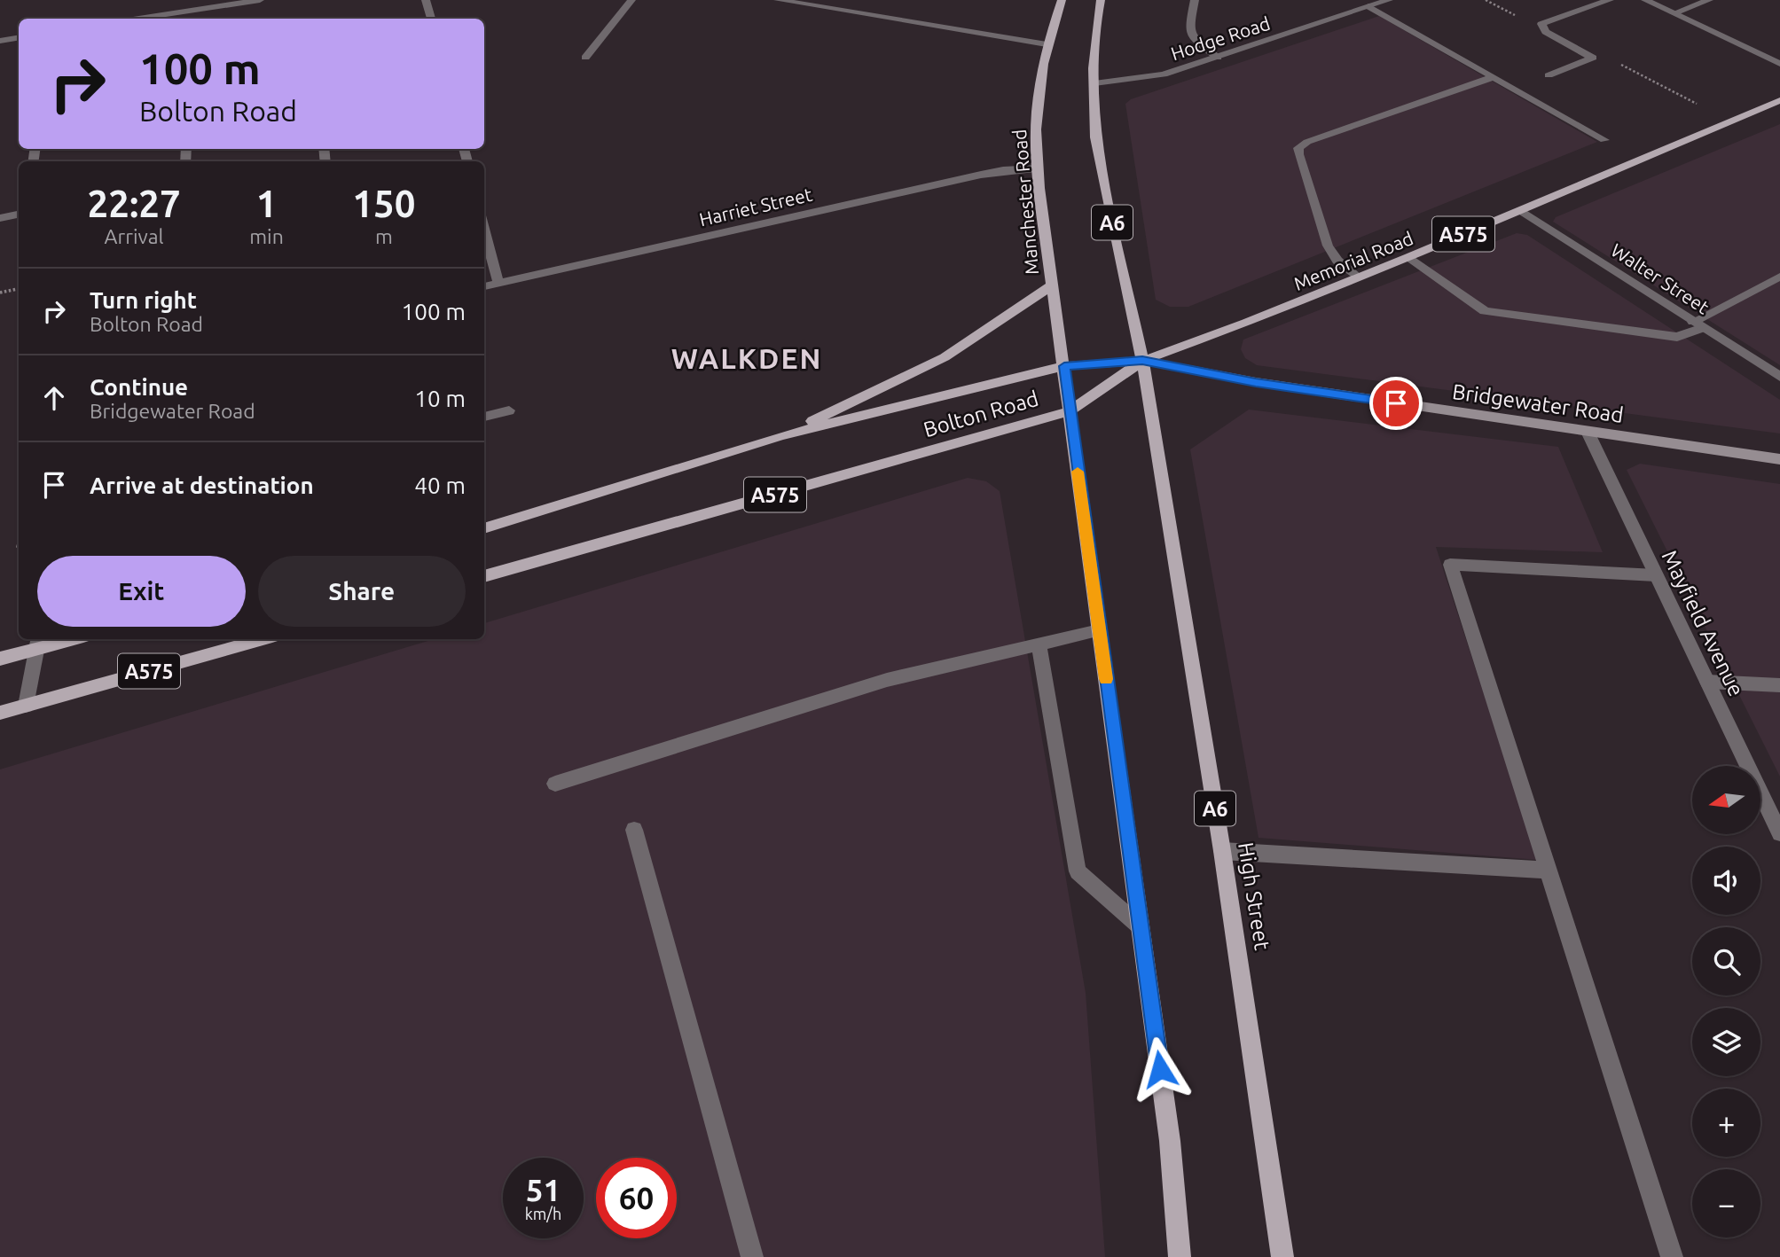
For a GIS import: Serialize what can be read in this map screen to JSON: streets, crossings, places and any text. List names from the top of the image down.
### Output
{
  "streets": {
    "main road": [
      "Manchester Road",
      "A6",
      "A575",
      "Memorial Road",
      "Bridgewater Road",
      "Bolton Road",
      "High Street"
    ],
    "street": [
      "Hodge Road",
      "Harriet Street",
      "Walter Street",
      "Mayfield Avenue"
    ]
  },
  "crossings": [
    ["Hodge Road", "A6"],
    ["Manchester Road", "Harriet Street"],
    ["Manchester Road", "A575"],
    ["Manchester Road", "Bolton Road"],
    ["A6", "Memorial Road"],
    ["A6", "Bridgewater Road"],
    ["A6", "Bolton Road"],
    ["A6", "High Street"],
    ["A575", "Bolton Road"],
    ["Memorial Road", "Walter Street"],
    ["Memorial Road", "Bridgewater Road"],
    ["Memorial Road", "Bolton Road"],
    ["Memorial Road", "High Street"],
    ["Bridgewater Road", "Bolton Road"],
    ["Bridgewater Road", "Mayfield Avenue"],
    ["Bridgewater Road", "High Street"],
    ["Bolton Road", "High Street"]
  ],
  "districts": ["WALKDEN"],
  "north": "left",
  "page": {
    "turn": ["100 m", "Bolton Road"],
    "eta": [
      "22:27",
      "Arrival",
      "1",
      "min",
      "150",
      "m"
    ],
    "list": [
      {
        "name": "Turn right",
        "note": "Bolton Road",
        "value": "100 m"
      },
      {
        "name": "Continue",
        "note": "Bridgewater Road",
        "value": "10 m"
      },
      {
        "name": "Arrive at destination",
        "value": "40 m"
      }
    ],
    "buttons": ["Exit", "Share"],
    "map_buttons": ["+", "−"],
    "speed": "51 km/h",
    "limit": "60"
  }
}
